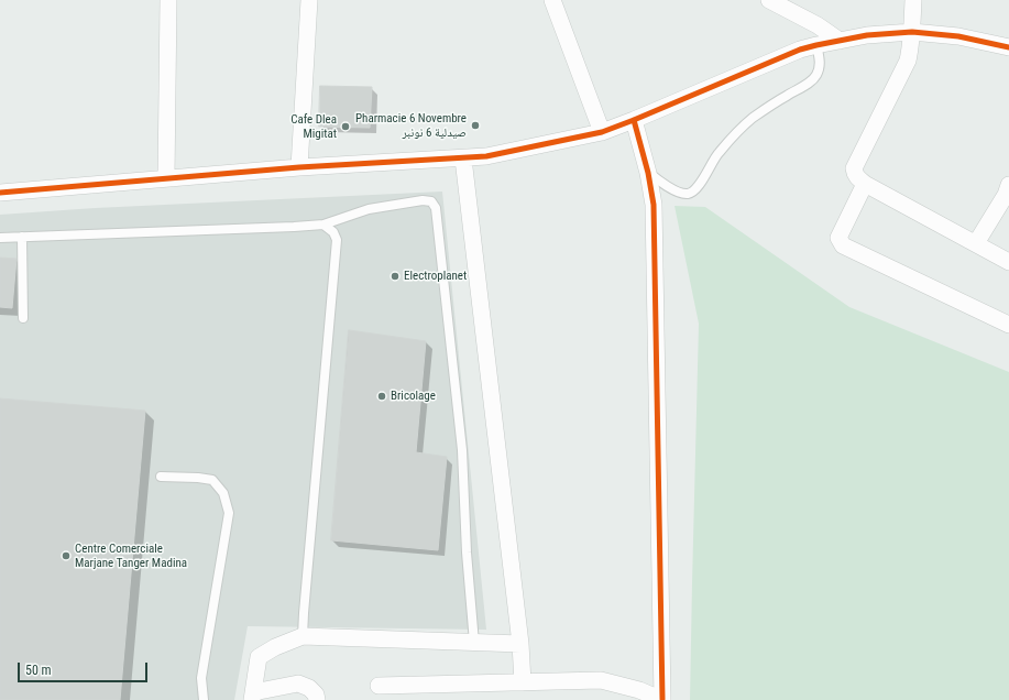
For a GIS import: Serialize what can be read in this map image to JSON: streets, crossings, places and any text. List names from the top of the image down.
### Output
{
  "places": [
    "Pharmacie 6 Novembre صيدلية 6 نونبر",
    "Cafe Dlea Migitat",
    "Electroplanet",
    "Bricolage",
    "Centre Comerciale Marjane Tanger Madina"
  ],
  "scale_bar": "50 m"
}
